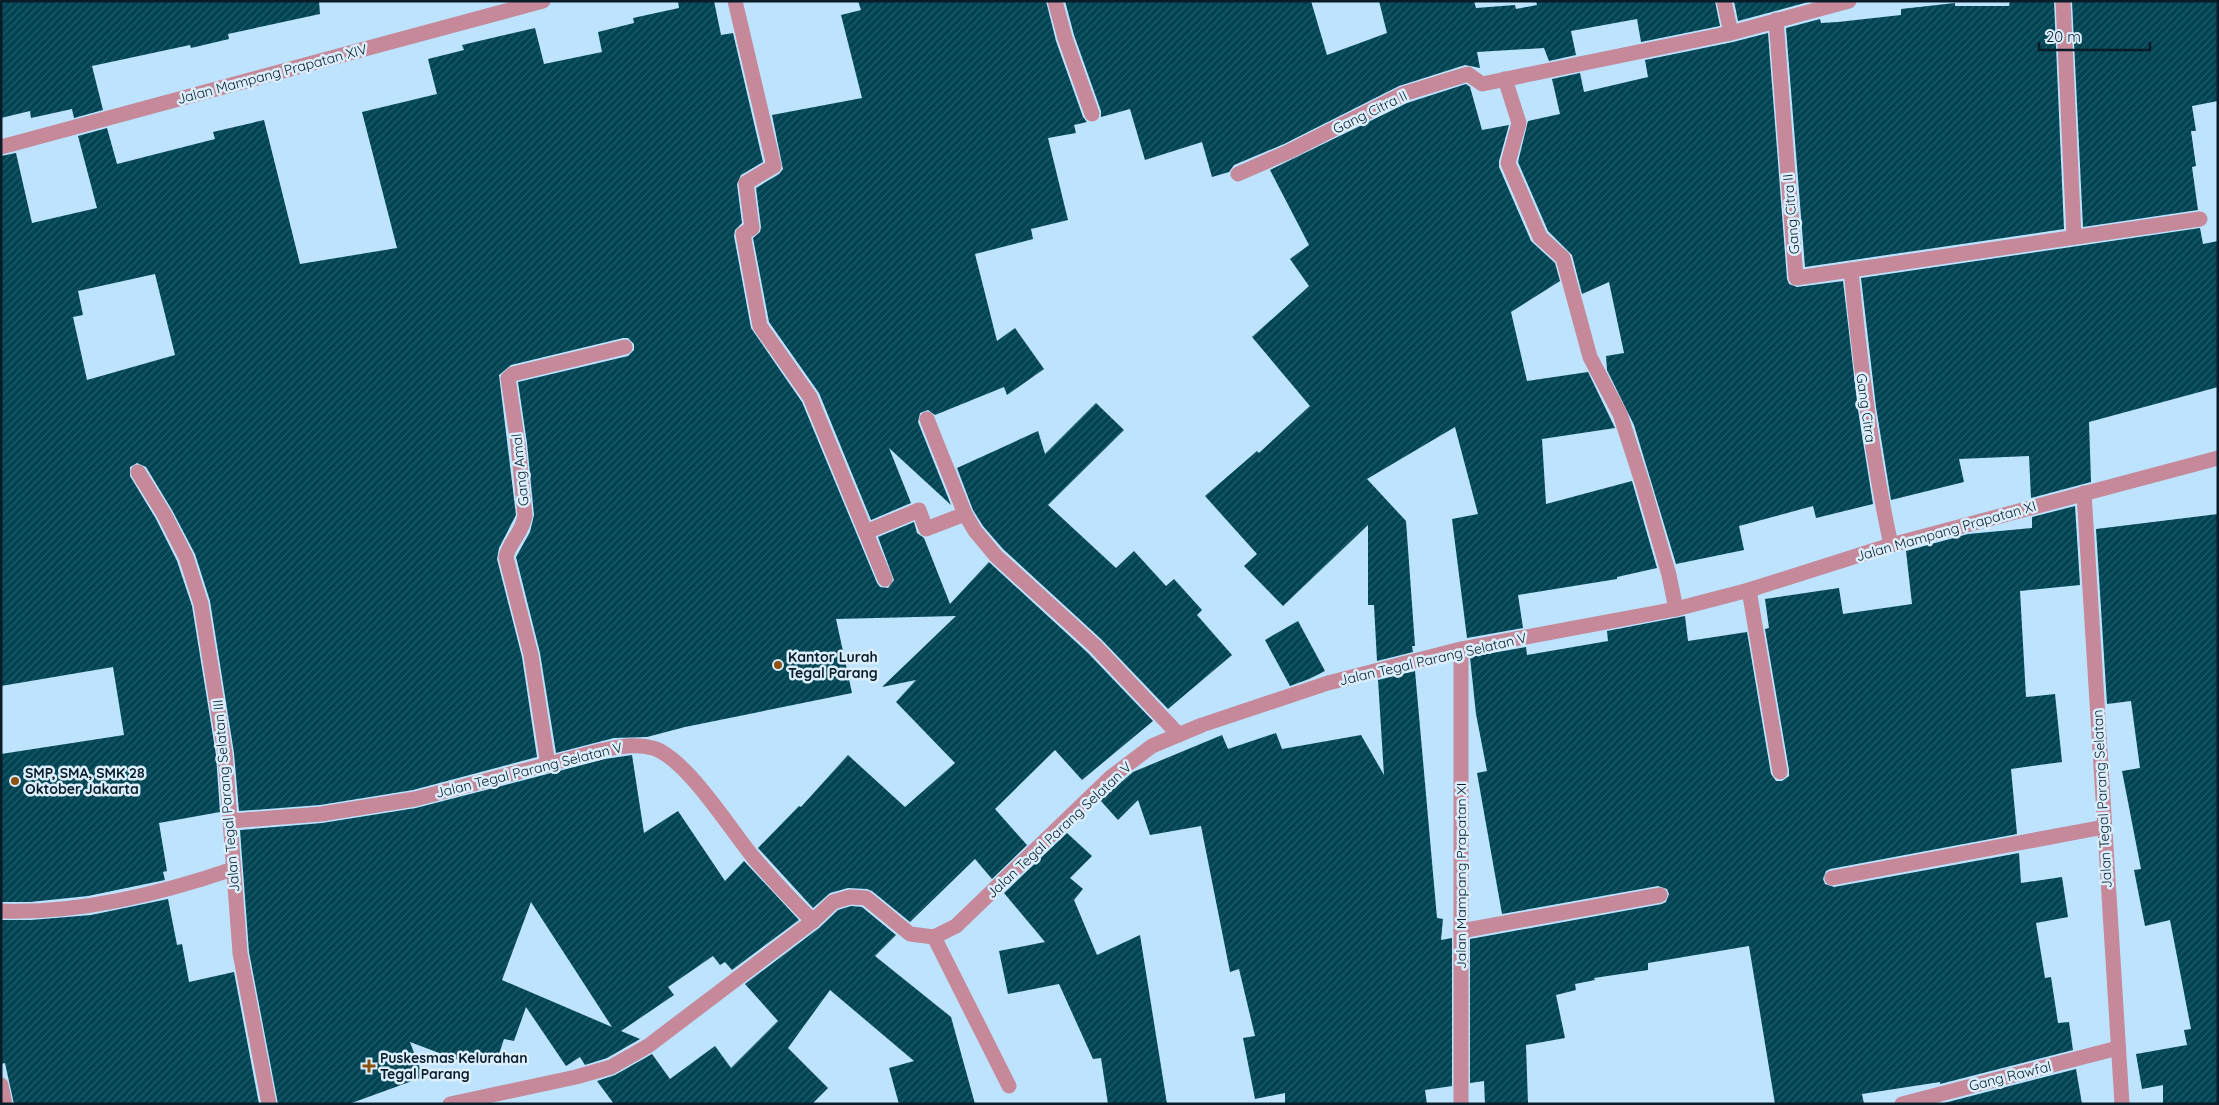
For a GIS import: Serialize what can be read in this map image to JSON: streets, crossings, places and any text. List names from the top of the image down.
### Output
{
  "streets": {
    "street": [
      "Jalan Mampang Prapatan XIV",
      "Gang Citra II",
      "Gang Citra",
      "Gang Amal",
      "Jalan Mampang Prapatan XI",
      "Jalan Tegal Parang Selatan V",
      "Jalan Tegal Parang Selatan III",
      "Jalan Tegal Parang Selatan",
      "Gang Rawfal"
    ]
  },
  "crossings": [
    ["Gang Citra II", "Gang Citra"],
    ["Gang Citra", "Jalan Mampang Prapatan XI"],
    ["Gang Amal", "Jalan Tegal Parang Selatan V"],
    ["Jalan Mampang Prapatan XI", "Jalan Tegal Parang Selatan V"],
    ["Jalan Mampang Prapatan XI", "Jalan Tegal Parang Selatan"],
    ["Jalan Tegal Parang Selatan V", "Jalan Tegal Parang Selatan III"],
    ["Jalan Tegal Parang Selatan", "Gang Rawfal"]
  ],
  "places": {
    "other": ["Kantor Lurah Tegal Parang", "SMP, SMA, SMK 28 Oktober Jakarta"],
    "health": ["Puskesmas Kelurahan Tegal Parang"]
  },
  "scale_bar": "20 m"
}
